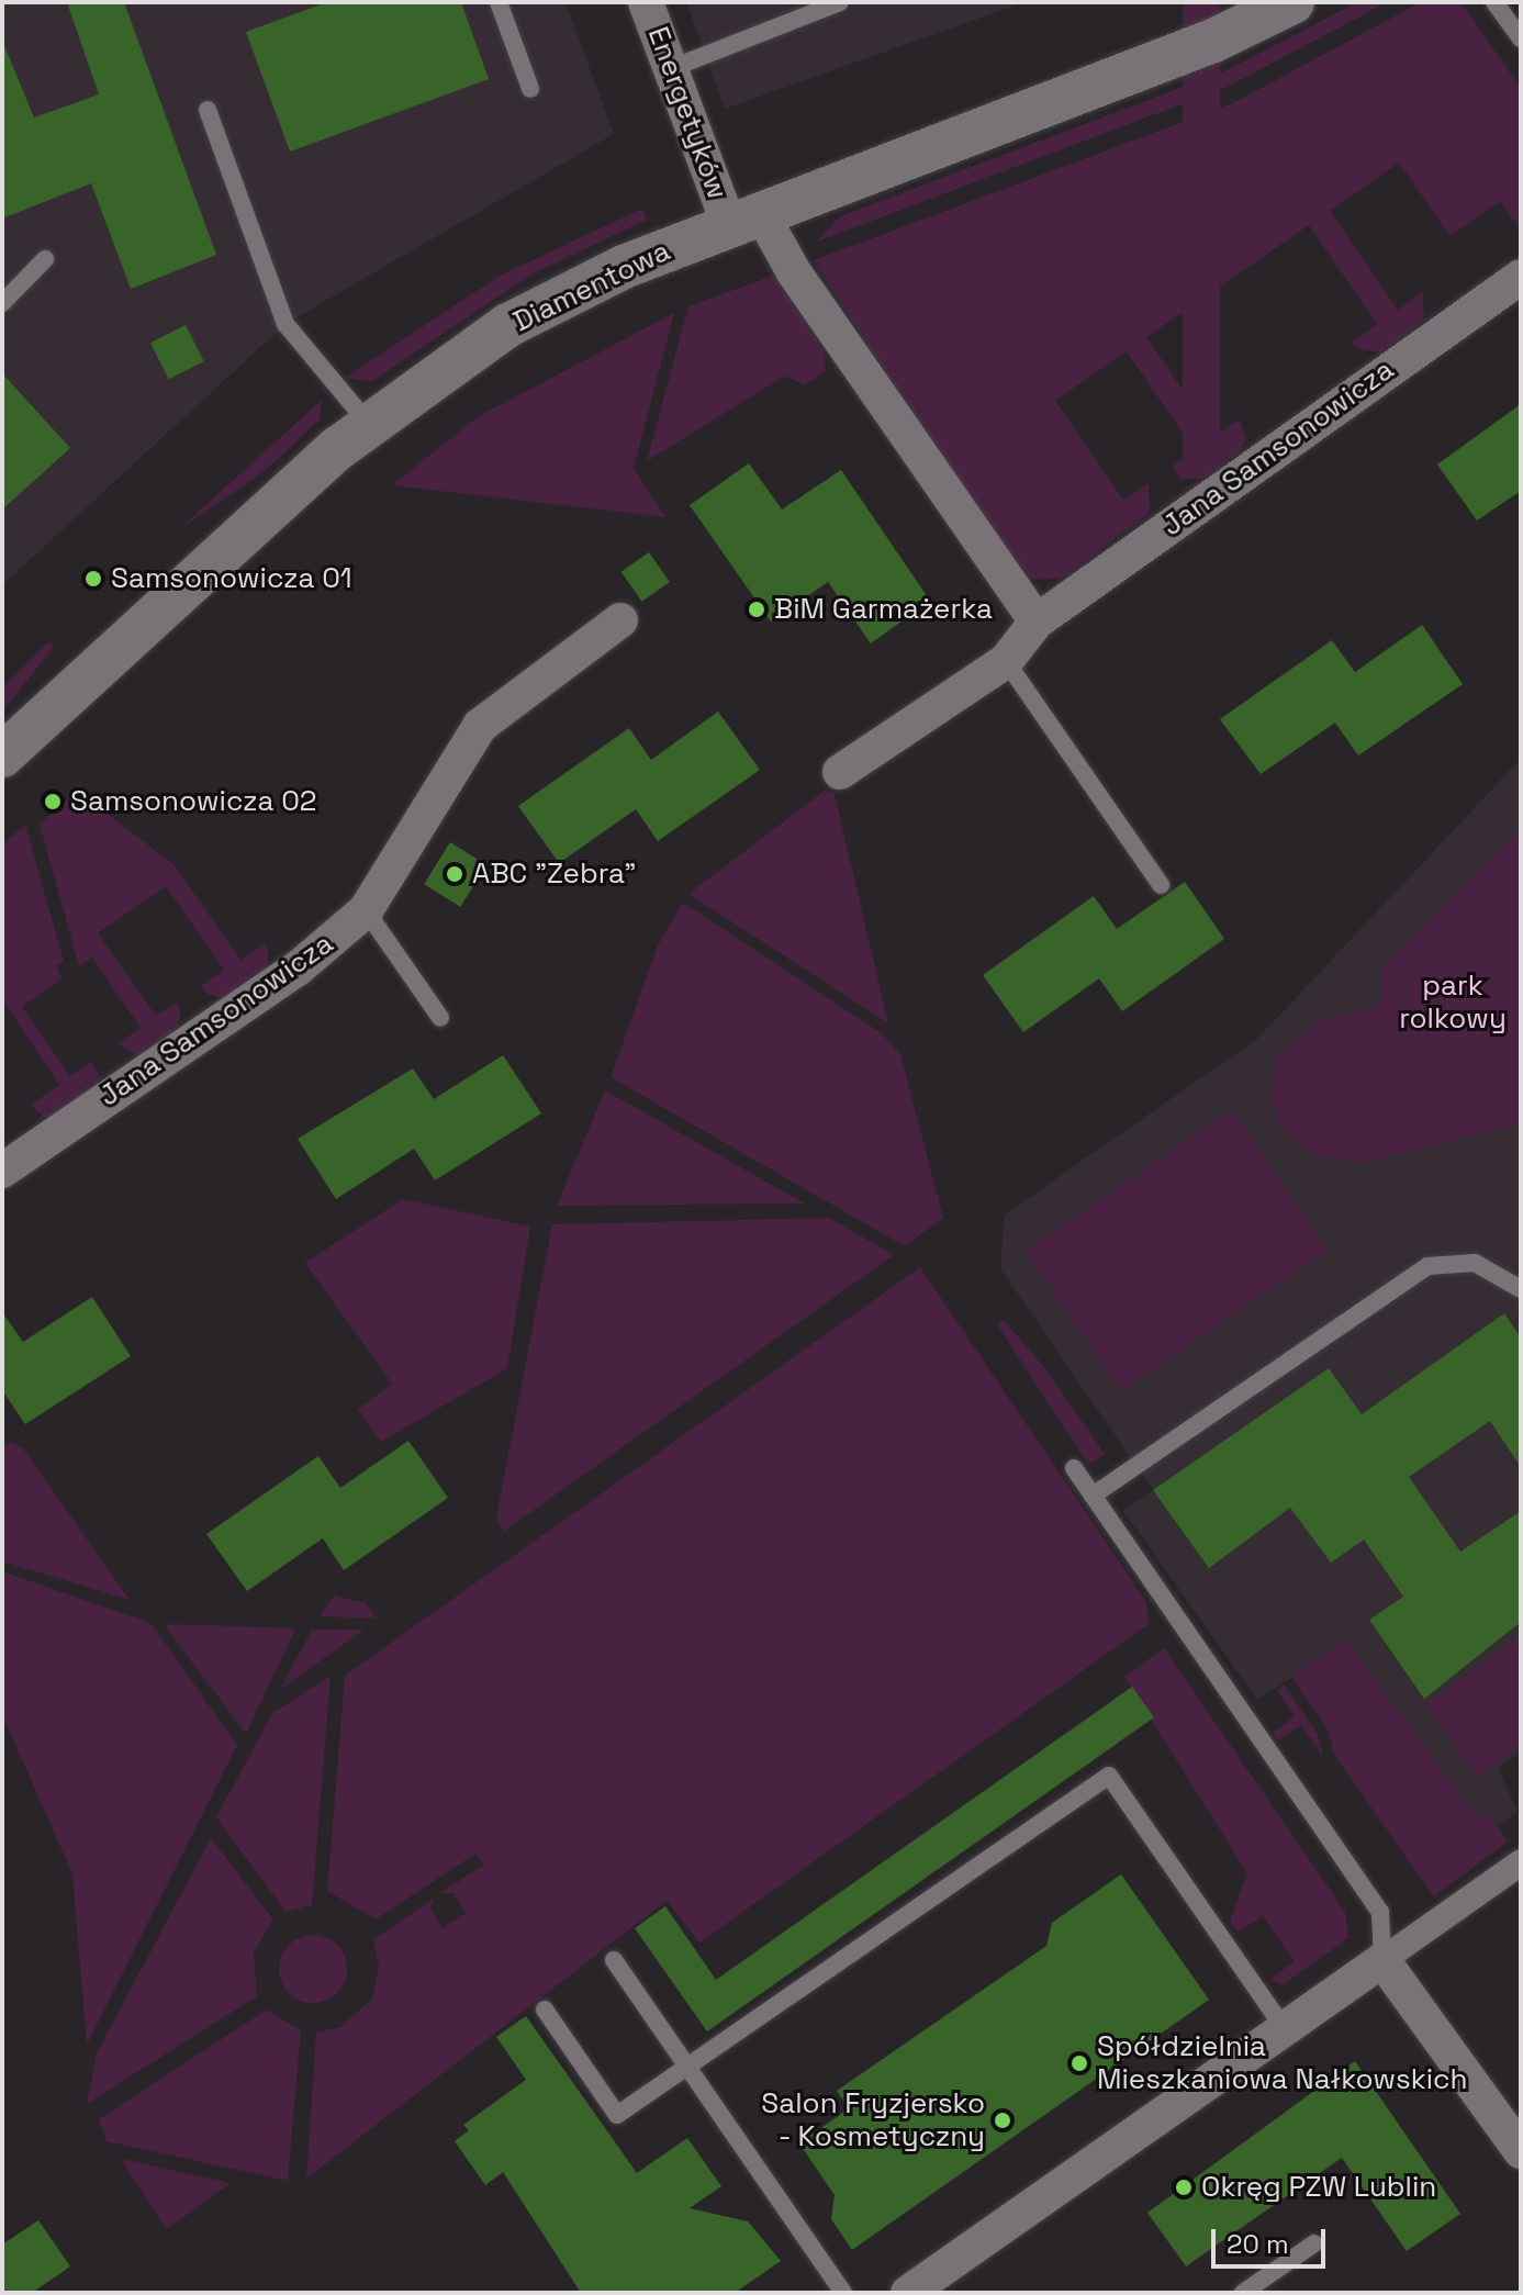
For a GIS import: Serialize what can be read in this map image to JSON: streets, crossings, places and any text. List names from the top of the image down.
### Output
{
  "streets": {
    "street": ["Energetyków", "Diamentowa", "Jana Samsonowicza"]
  },
  "crossings": [
    ["Energetyków", "Diamentowa"],
    ["Energetyków", "Jana Samsonowicza"]
  ],
  "parks": ["park rolkowy"],
  "places": [
    "Samsonowicza 01",
    "BiM Garmażerka",
    "Samsonowicza 02",
    "ABC \"Zebra\"",
    "Spółdzielnia Mieszkaniowa Nałkowskich",
    "Salon Fryzjersko - Kosmetyczny",
    "Okręg PZW Lublin"
  ],
  "scale_bar": "20 m"
}
